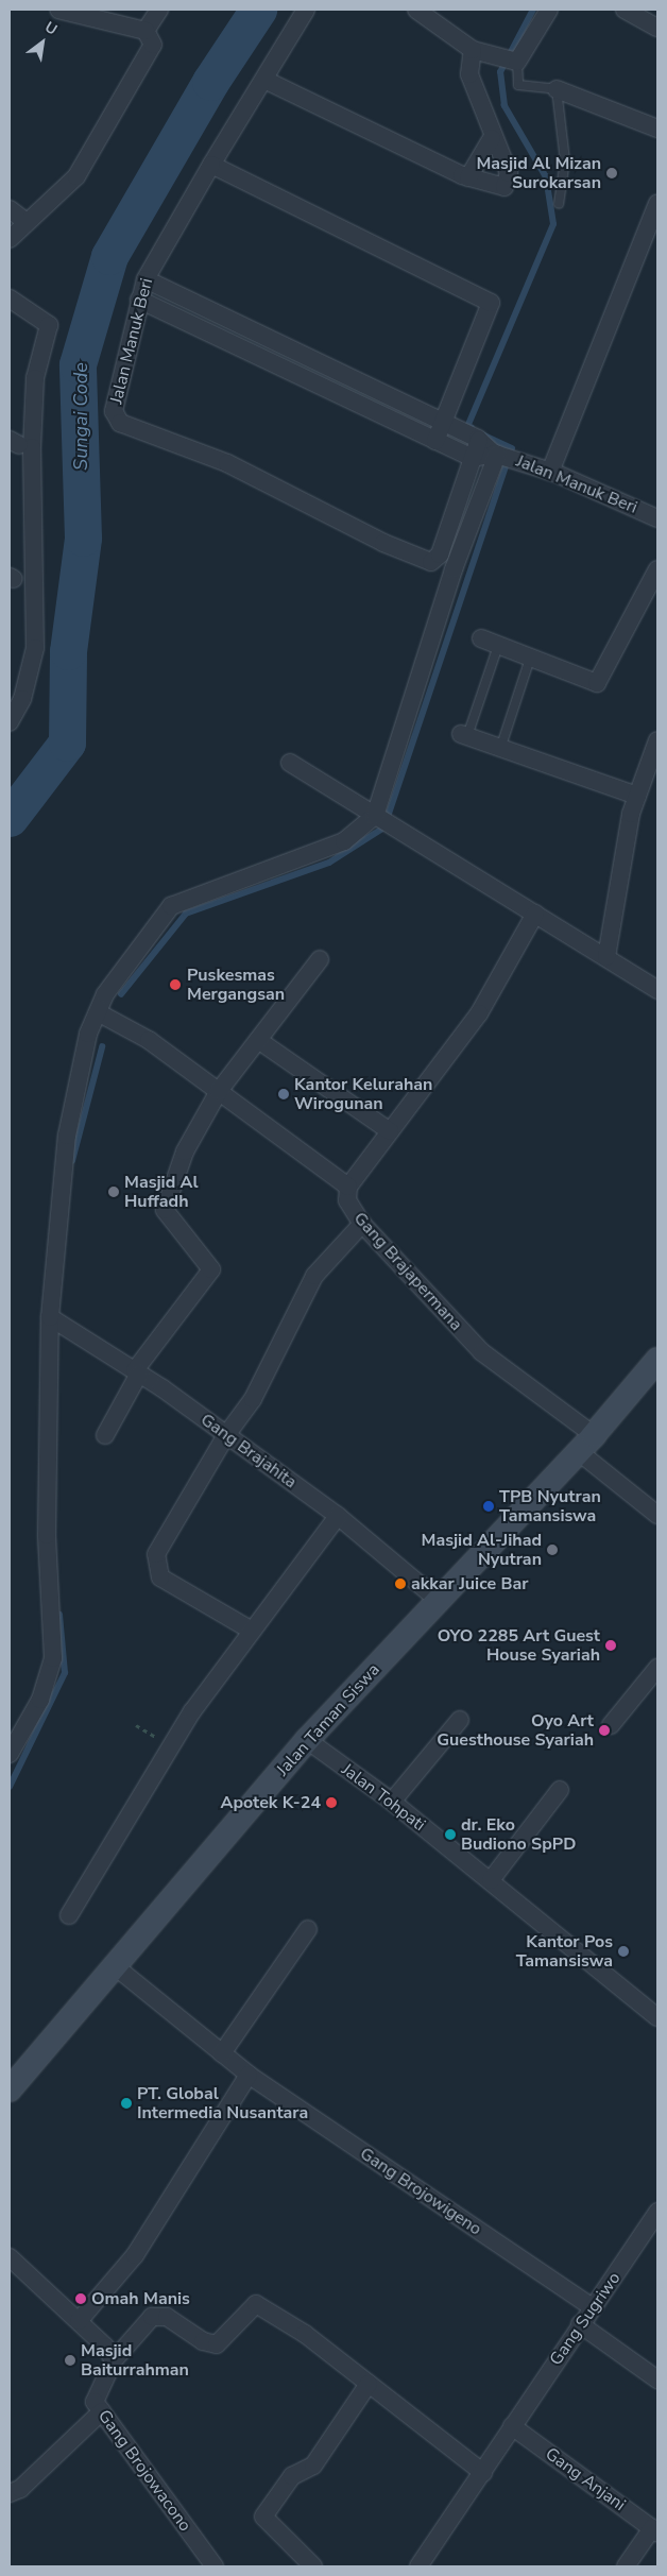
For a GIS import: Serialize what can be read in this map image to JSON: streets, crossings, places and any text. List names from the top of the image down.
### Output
{
  "streets": {
    "main road": ["Jalan Taman Siswa"],
    "street": [
      "Jalan Manuk Beri",
      "Gang Brajapermana",
      "Gang Brajahita",
      "Jalan Tohpati",
      "Gang Brojowigeno",
      "Gang Sugriwo",
      "Gang Brojowacono",
      "Gang Anjani"
    ]
  },
  "crossings": [
    ["Gang Brajapermana", "Jalan Taman Siswa"],
    ["Gang Brajahita", "Jalan Taman Siswa"],
    ["Jalan Taman Siswa", "Jalan Tohpati"],
    ["Jalan Taman Siswa", "Gang Brojowigeno"],
    ["Gang Brojowigeno", "Gang Sugriwo"],
    ["Gang Sugriwo", "Gang Anjani"]
  ],
  "water": ["Sungai Code"],
  "places": [
    "Masjid Al Mizan Surokarsan",
    "Puskesmas Mergangsan",
    "Kantor Kelurahan Wirogunan",
    "Masjid Al Huffadh",
    "TPB Nyutran Tamansiswa",
    "Masjid Al-Jihad Nyutran",
    "akkar Juice Bar",
    "OYO 2285 Art Guest House Syariah",
    "Oyo Art Guesthouse Syariah",
    "Apotek K-24",
    "dr. Eko Budiono SpPD",
    "Kantor Pos Tamansiswa",
    "PT. Global Intermedia Nusantara",
    "Omah Manis",
    "Masjid Baiturrahman"
  ],
  "north": "top right"
}
